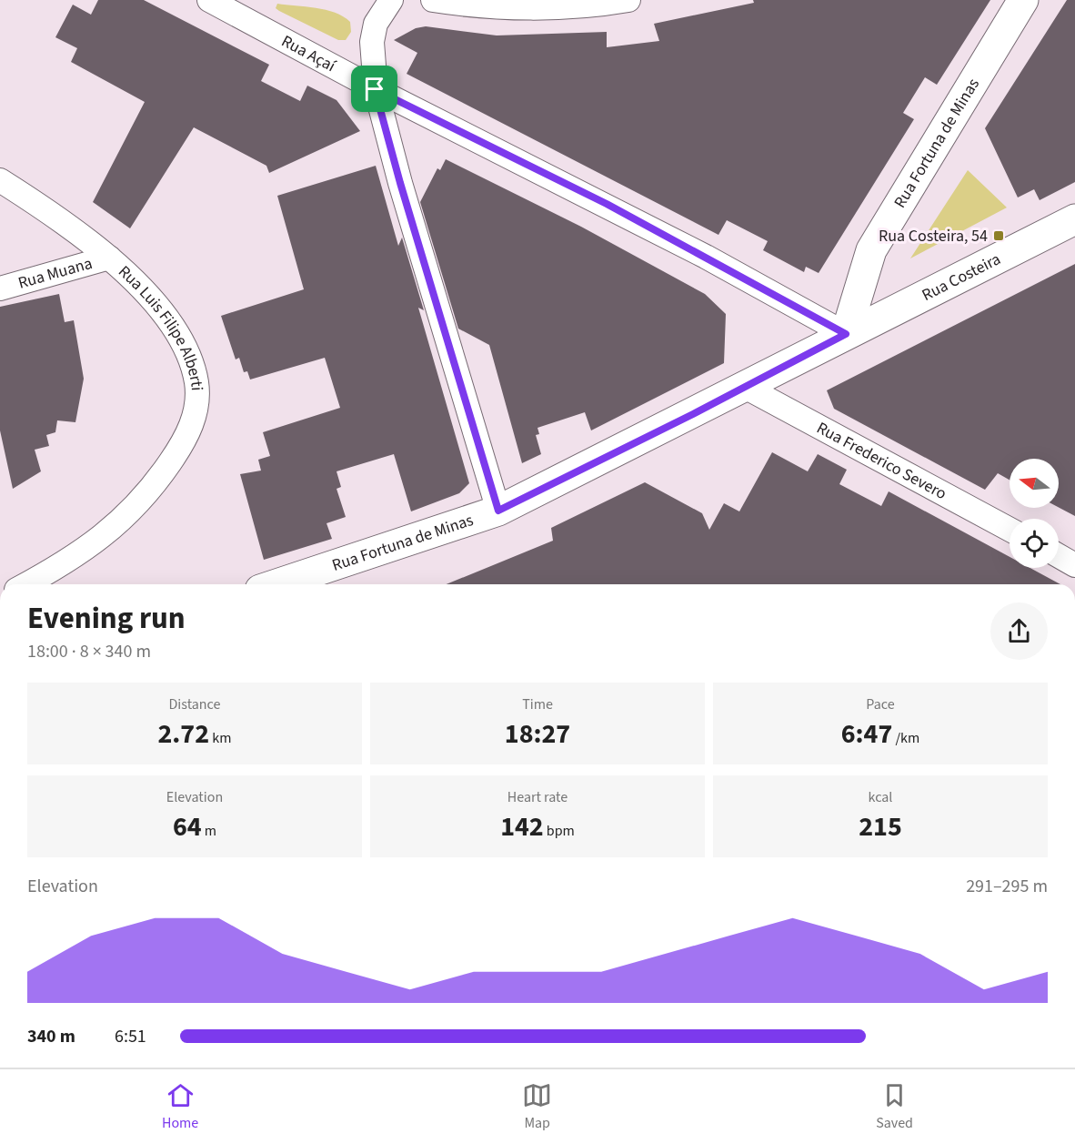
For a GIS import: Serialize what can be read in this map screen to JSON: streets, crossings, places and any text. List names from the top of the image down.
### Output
{
  "streets": {
    "main road": ["Rua Fortuna de Minas", "Rua Costeira"],
    "street": [
      "Rua Açaí",
      "Rua Muana",
      "Rua Luis Filipe Alberti",
      "Rua Frederico Severo"
    ]
  },
  "crossings": [
    ["Rua Açaí", "Rua Fortuna de Minas"],
    ["Rua Açaí", "Rua Costeira"],
    ["Rua Fortuna de Minas", "Rua Costeira"],
    ["Rua Fortuna de Minas", "Rua Frederico Severo"],
    ["Rua Muana", "Rua Luis Filipe Alberti"]
  ],
  "places": {
    "transit": ["Rua Costeira, 54"]
  },
  "north": "left",
  "page": {
    "heading": ["Evening run", "18:00 · 8 × 340 m"],
    "stats": [
      ["Distance", "2.72 km"],
      ["Time", "18:27"],
      ["Pace", "6:47 /km"],
      ["Elevation", "64 m"],
      ["Heart rate", "142 bpm"],
      ["kcal", "215"]
    ],
    "chart": ["Elevation", "291–295 m"],
    "list": [
      {
        "name": "340 m",
        "note": "6:51"
      }
    ],
    "tabs": ["Home", "Map", "Saved"]
  }
}
